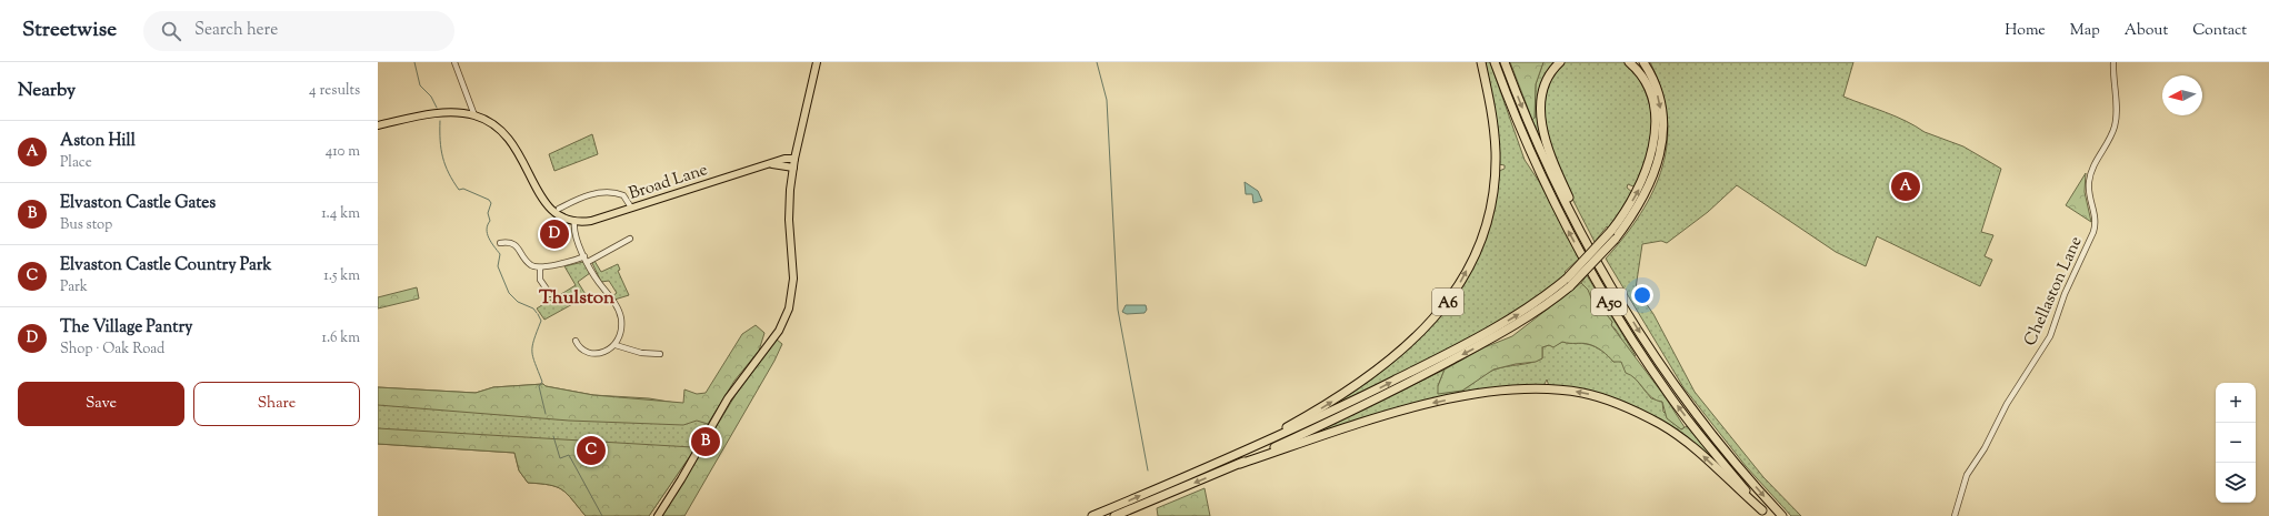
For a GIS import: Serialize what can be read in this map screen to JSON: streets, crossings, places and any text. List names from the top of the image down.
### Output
{
  "streets": {
    "highway": ["A6", "A50"],
    "main road": ["Broad Lane"],
    "street": ["Chellaston Lane"]
  },
  "districts": ["Thulston"],
  "north": "left",
  "page": {
    "header": "Streetwise",
    "search": "Search here",
    "nav": [
      "Home",
      "Map",
      "About",
      "Contact"
    ],
    "heading": ["Nearby", "4 results"],
    "list": [
      {
        "mark": "A",
        "name": "Aston Hill",
        "note": "Place",
        "value": "410 m"
      },
      {
        "mark": "B",
        "name": "Elvaston Castle Gates",
        "note": "Bus stop",
        "value": "1.4 km"
      },
      {
        "mark": "C",
        "name": "Elvaston Castle Country Park",
        "note": "Park",
        "value": "1.5 km"
      },
      {
        "mark": "D",
        "name": "The Village Pantry",
        "note": "Shop · Oak Road",
        "value": "1.6 km"
      }
    ],
    "pins": [
      "A",
      "D",
      "B",
      "C"
    ],
    "buttons": ["Save", "Share"],
    "map_buttons": ["+", "−"]
  }
}
